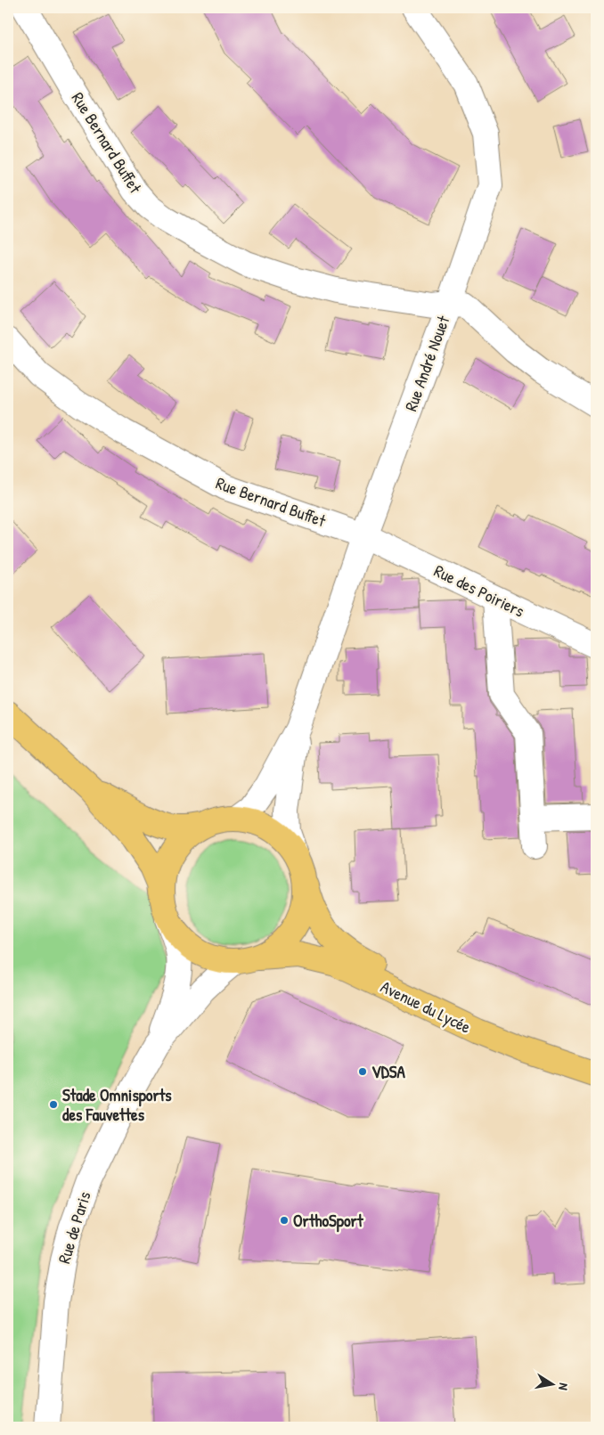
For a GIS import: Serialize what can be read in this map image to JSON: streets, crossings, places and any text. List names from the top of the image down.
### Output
{
  "streets": {
    "main road": ["Avenue du Lycée"],
    "street": [
      "Rue Bernard Buffet",
      "Rue André Nouet",
      "Rue des Poiriers",
      "Rue de Paris"
    ]
  },
  "crossings": [
    ["Rue Bernard Buffet", "Rue André Nouet"],
    ["Rue Bernard Buffet", "Rue des Poiriers"],
    ["Rue André Nouet", "Rue des Poiriers"],
    ["Rue André Nouet", "Avenue du Lycée"],
    ["Rue André Nouet", "Rue de Paris"],
    ["Avenue du Lycée", "Rue de Paris"]
  ],
  "places": ["VDSA", "Stade Omnisports des Fauvettes", "OrthoSport"],
  "north": "right"
}
